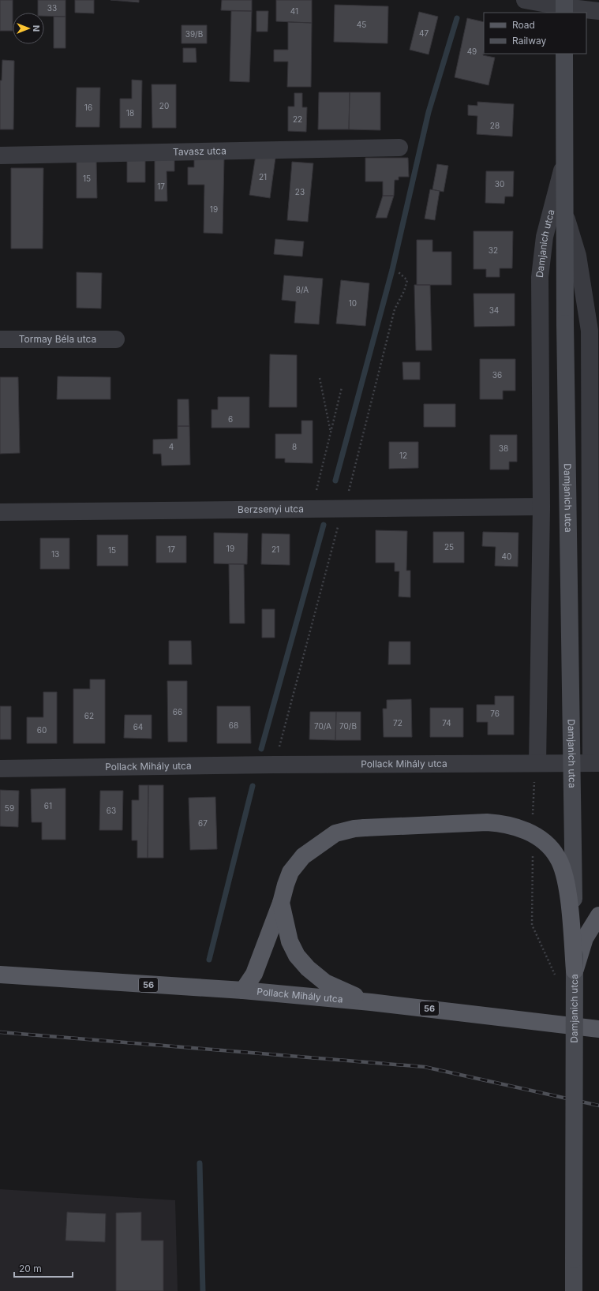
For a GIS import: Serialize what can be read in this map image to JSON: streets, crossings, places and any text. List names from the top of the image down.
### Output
{
  "streets": {
    "main road": ["Damjanich utca", "Pollack Mihály utca", "56"],
    "street": ["Tavasz utca", "Tormay Béla utca", "Berzsenyi utca"]
  },
  "crossings": [
    ["Damjanich utca", "Berzsenyi utca"],
    ["Damjanich utca", "Pollack Mihály utca"]
  ],
  "house_numbers": [
    "33",
    "41",
    "45",
    "47",
    "39/B",
    "49",
    "20",
    "16",
    "18",
    "22",
    "28",
    "21",
    "15",
    "30",
    "17",
    "23",
    "19",
    "32",
    "8/A",
    "10",
    "34",
    "36",
    "6",
    "4",
    "8",
    "38",
    "12",
    "25",
    "19",
    "17",
    "21",
    "15",
    "13",
    "40",
    "66",
    "76",
    "62",
    "72",
    "74",
    "68",
    "70/A",
    "70/B",
    "64",
    "60",
    "61",
    "59",
    "63",
    "67"
  ],
  "legend": ["Road", "Railway"],
  "scale_bar": "20 m",
  "north": "right"
}
